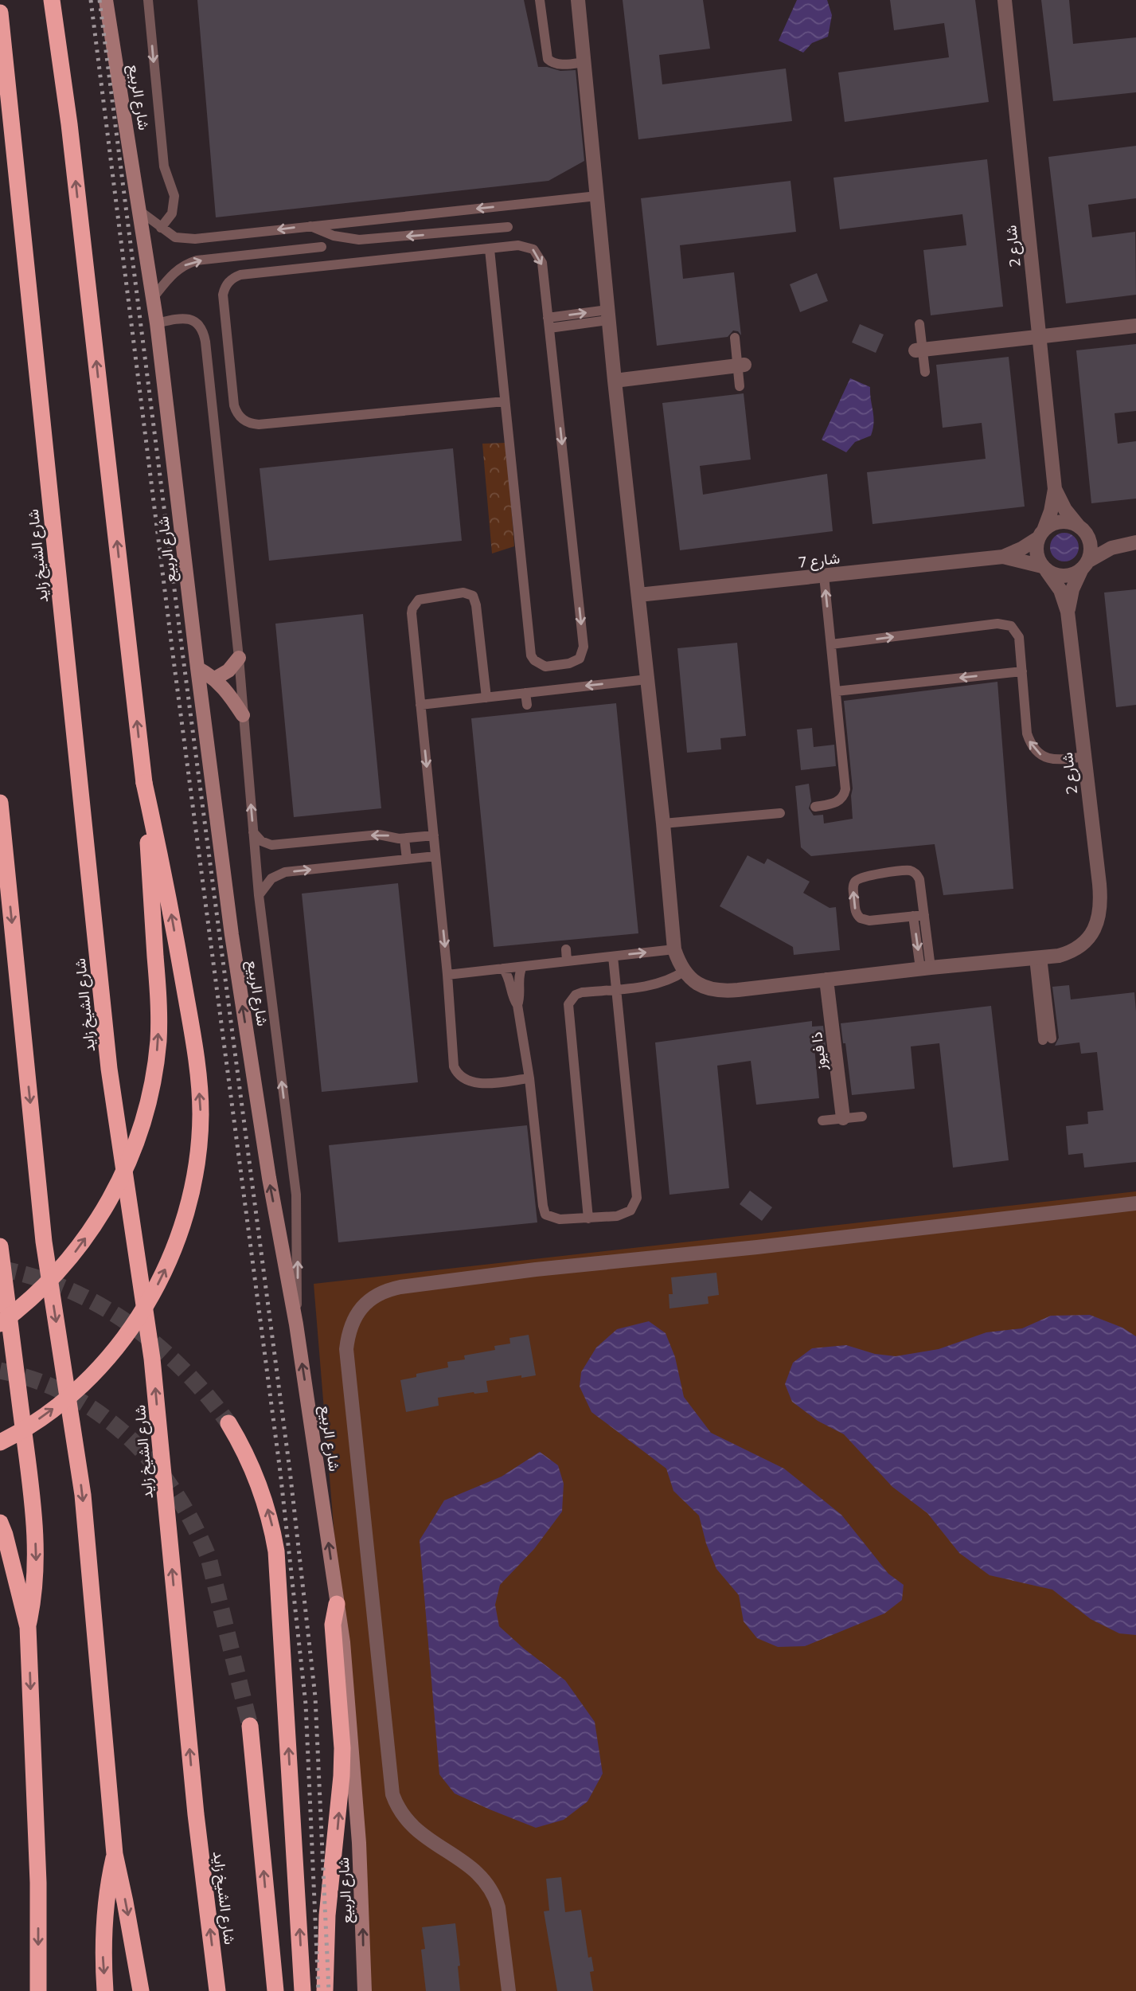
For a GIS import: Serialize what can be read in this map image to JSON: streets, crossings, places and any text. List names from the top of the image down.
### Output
{
  "streets": {
    "highway": ["شارع الشيخ زايد"],
    "main road": ["شارع الربيع"],
    "street": ["شارع 2", "شارع 7", "ذا فيوز"]
  },
  "crossings": [
    ["شارع 2", "شارع 7"]
  ],
  "one_way": ["شارع الربيع"]
}
